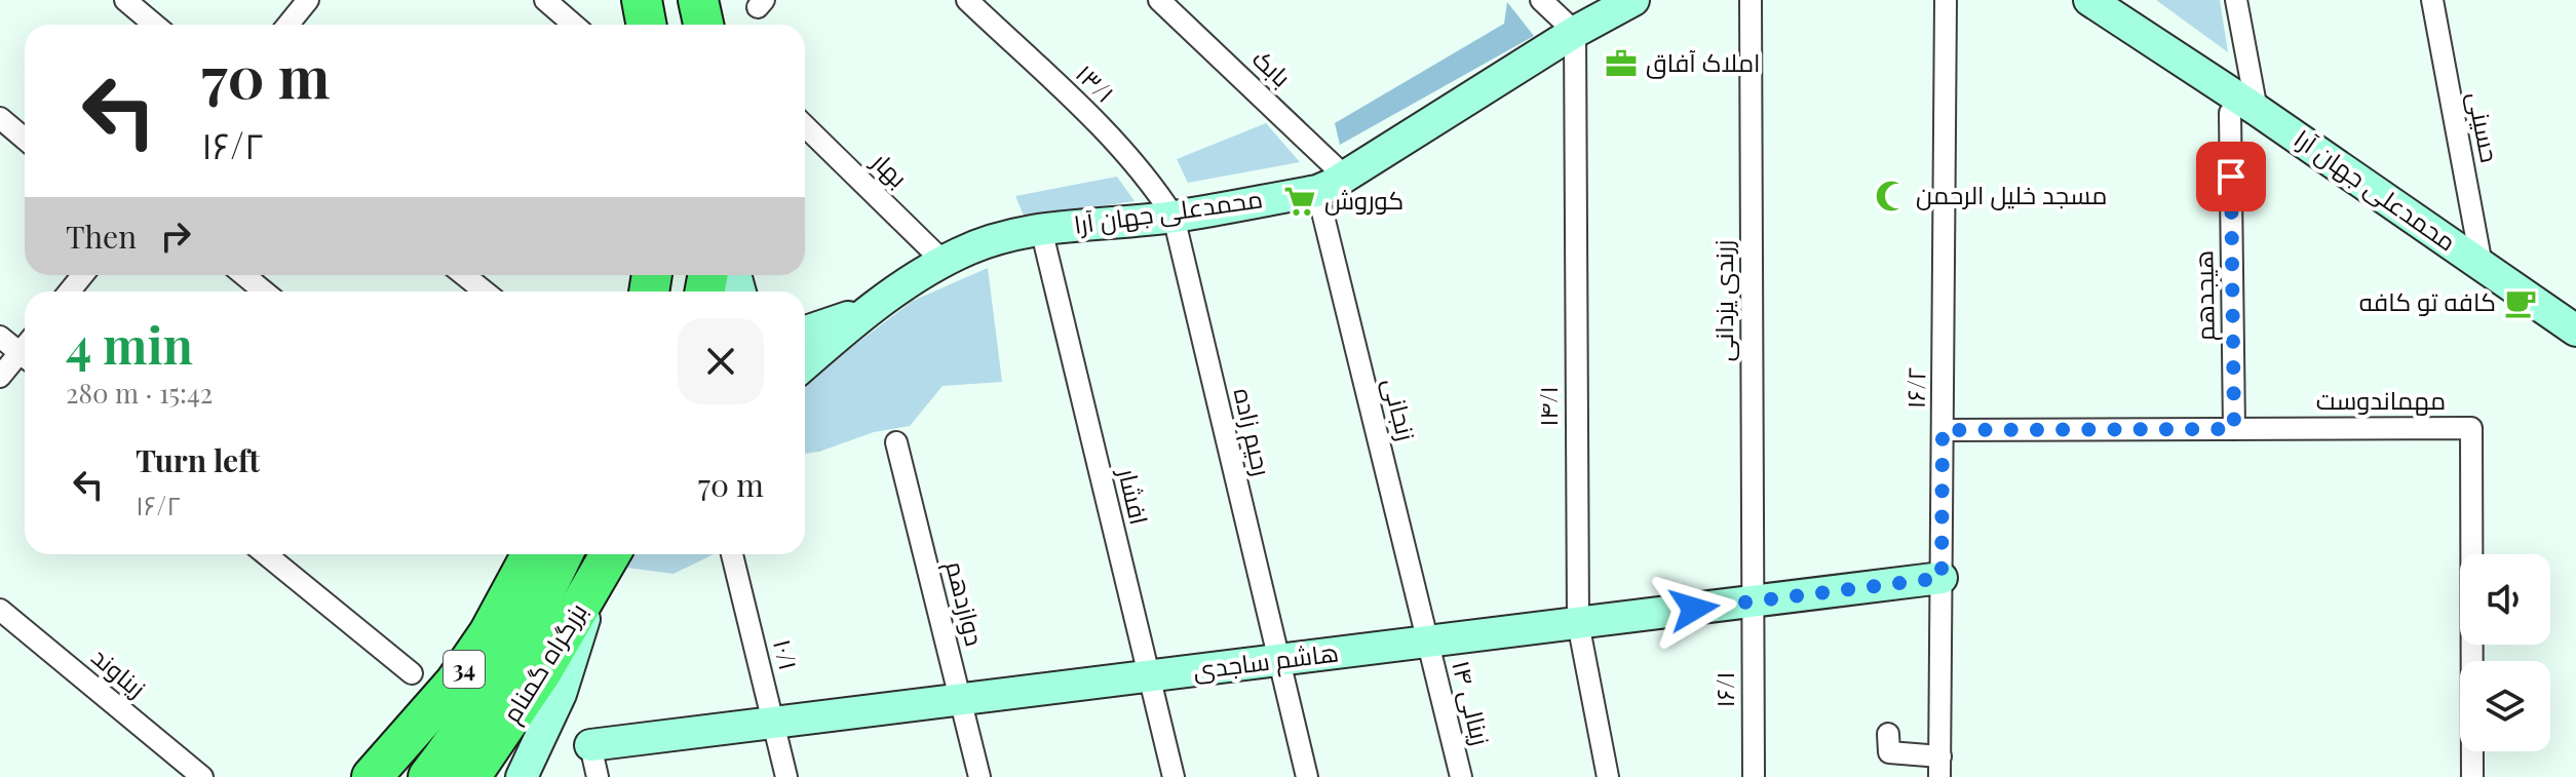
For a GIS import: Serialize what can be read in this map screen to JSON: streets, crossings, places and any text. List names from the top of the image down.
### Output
{
  "streets": {
    "highway": ["بزرگراه گمنام", "34"],
    "main road": ["محمدعلی جهان آرا", "هاشم ساجدی"],
    "street": [
      "بابک",
      "۱۳/۱",
      "حسینی",
      "بهار",
      "هیجدهم",
      "زرندی یزدانی",
      "۱۶/۲",
      "مهماندوست",
      "۱۴/۱",
      "زنجانی",
      "رحیم زاده",
      "افشار",
      "دوازدهم",
      "۱۰/۱",
      "زیناوند",
      "۱۶/۱",
      "زینالی ۱۴"
    ]
  },
  "crossings": [
    ["بابک", "محمدعلی جهان آرا"],
    ["۱۳/۱", "محمدعلی جهان آرا"],
    ["۱۳/۱", "رحیم زاده"],
    ["حسینی", "محمدعلی جهان آرا"],
    ["بهار", "محمدعلی جهان آرا"],
    ["محمدعلی جهان آرا", "هیجدهم"],
    ["محمدعلی جهان آرا", "۱۴/۱"],
    ["محمدعلی جهان آرا", "زنجانی"],
    ["محمدعلی جهان آرا", "رحیم زاده"],
    ["محمدعلی جهان آرا", "افشار"],
    ["هیجدهم", "مهماندوست"],
    ["زرندی یزدانی", "هاشم ساجدی"],
    ["زرندی یزدانی", "۱۶/۱"],
    ["۱۶/۲", "مهماندوست"],
    ["۱۶/۲", "هاشم ساجدی"],
    ["۱۴/۱", "هاشم ساجدی"],
    ["زنجانی", "هاشم ساجدی"],
    ["زنجانی", "زینالی ۱۴"],
    ["رحیم زاده", "هاشم ساجدی"],
    ["افشار", "هاشم ساجدی"],
    ["دوازدهم", "هاشم ساجدی"],
    ["۱۰/۱", "هاشم ساجدی"],
    ["هاشم ساجدی", "۱۶/۱"],
    ["هاشم ساجدی", "زینالی ۱۴"]
  ],
  "places": {
    "office": ["املاک آفاق"],
    "mosque": ["مسجد خلیل الرحمن"],
    "supermarket": ["کوروش"],
    "cafe": ["کافه تو کافه"]
  },
  "page": {
    "turn": ["70 m", "۱۶/۲"],
    "then": "Then",
    "heading": ["4 min", "280 m · 15:42"],
    "list": [
      {
        "name": "Turn left",
        "note": "۱۶/۲",
        "value": "70 m"
      }
    ]
  }
}
